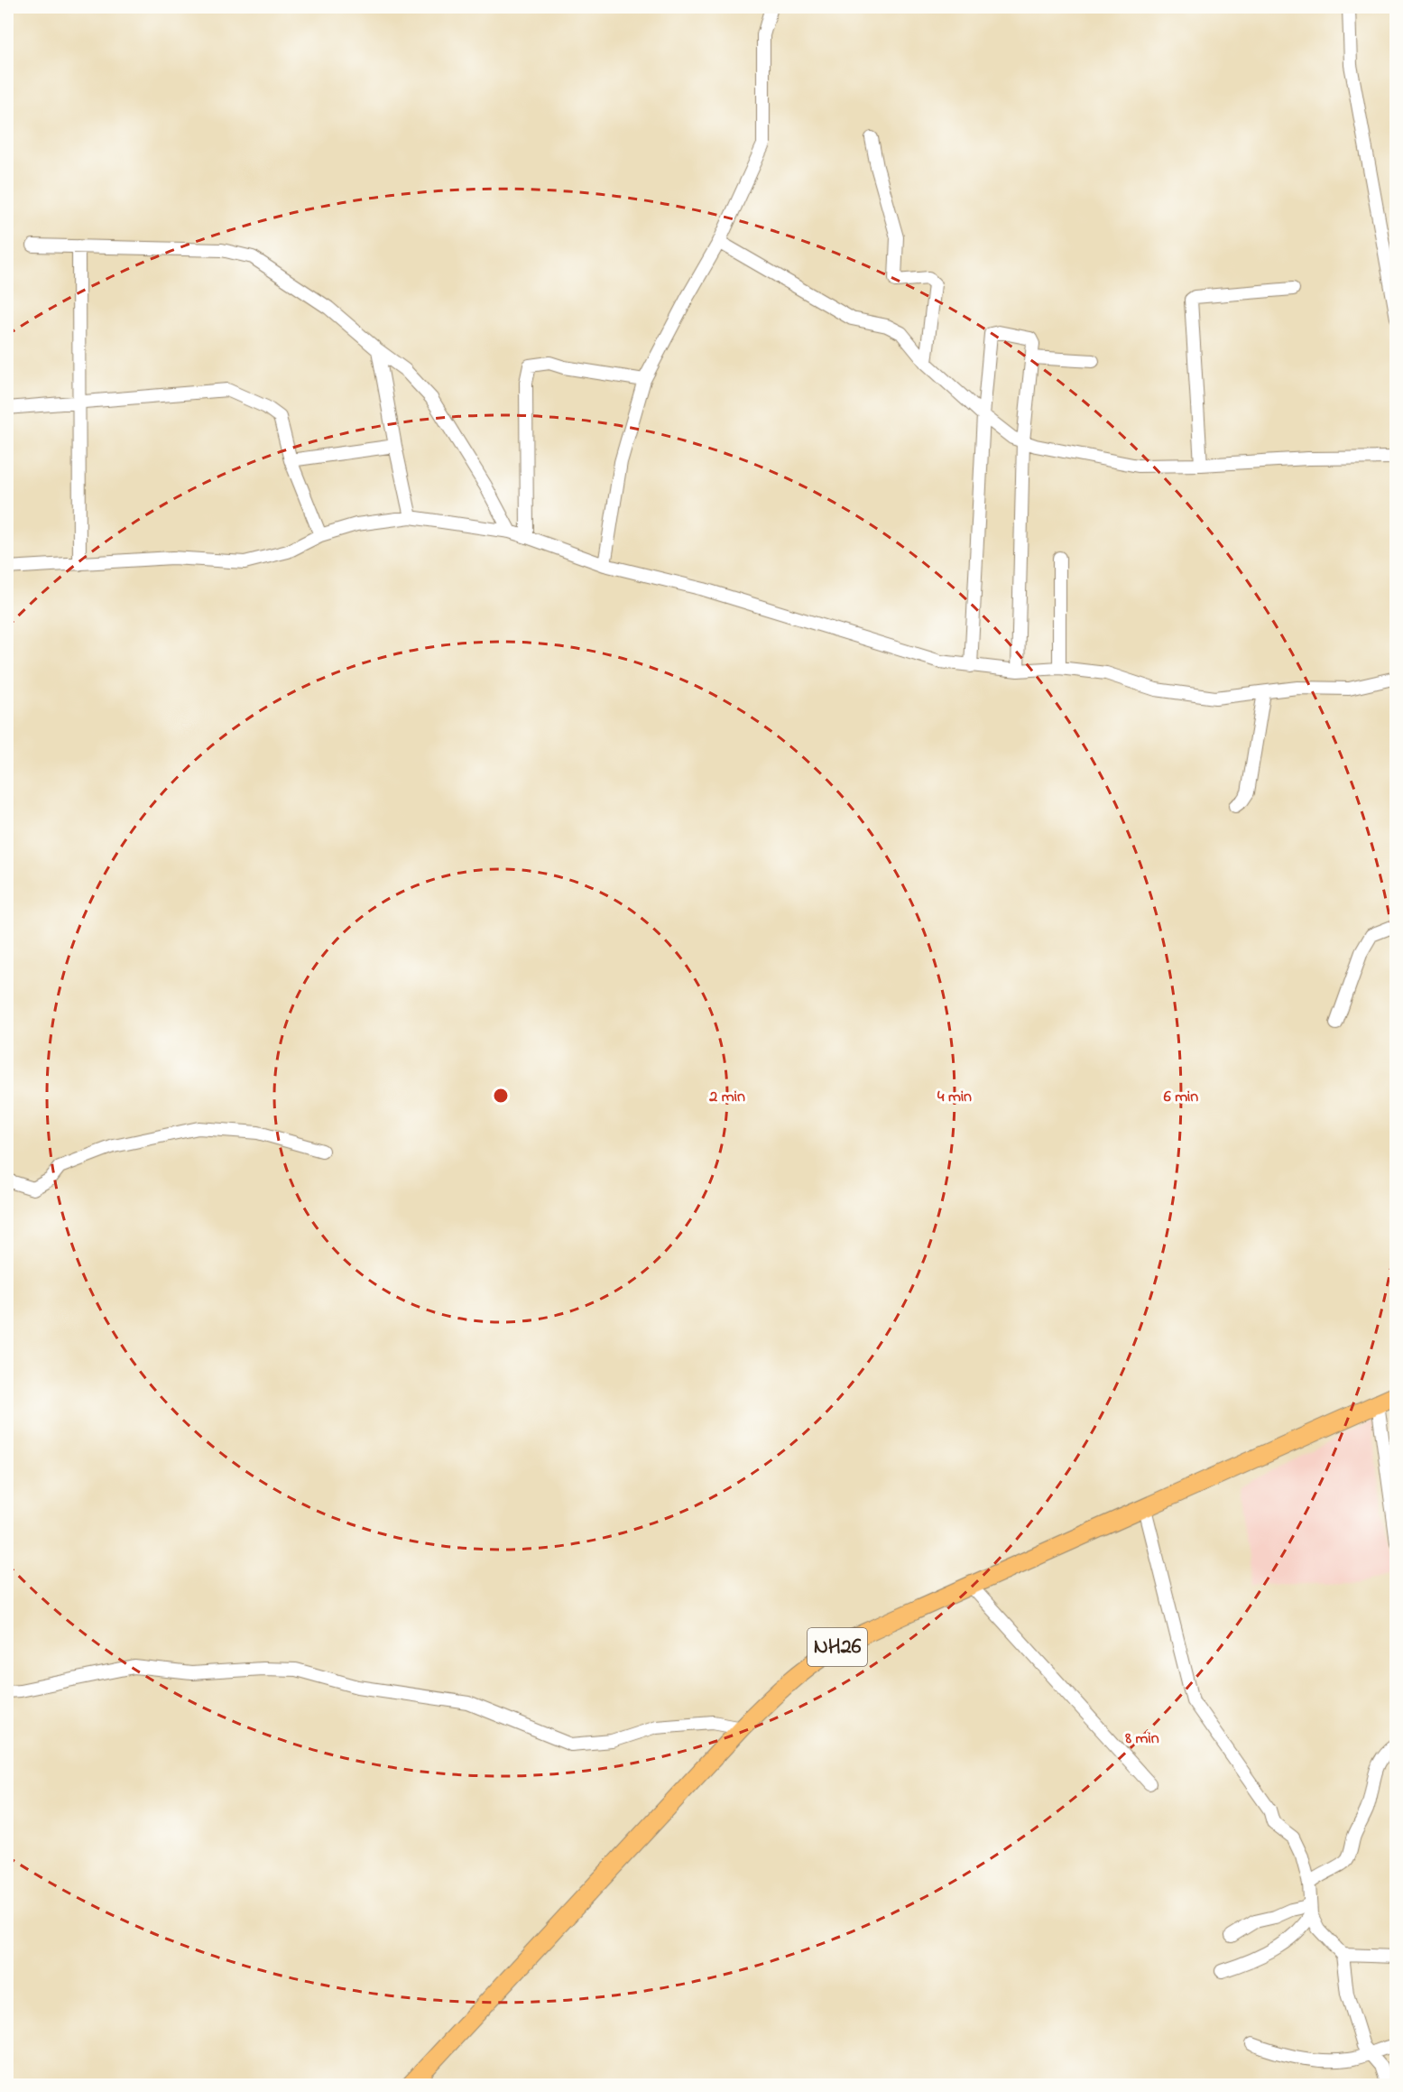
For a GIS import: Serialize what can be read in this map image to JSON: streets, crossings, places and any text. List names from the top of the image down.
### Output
{
  "streets": {
    "highway": ["NH26"]
  },
  "rings": [
    "2 min",
    "4 min",
    "6 min",
    "8 min"
  ]
}
